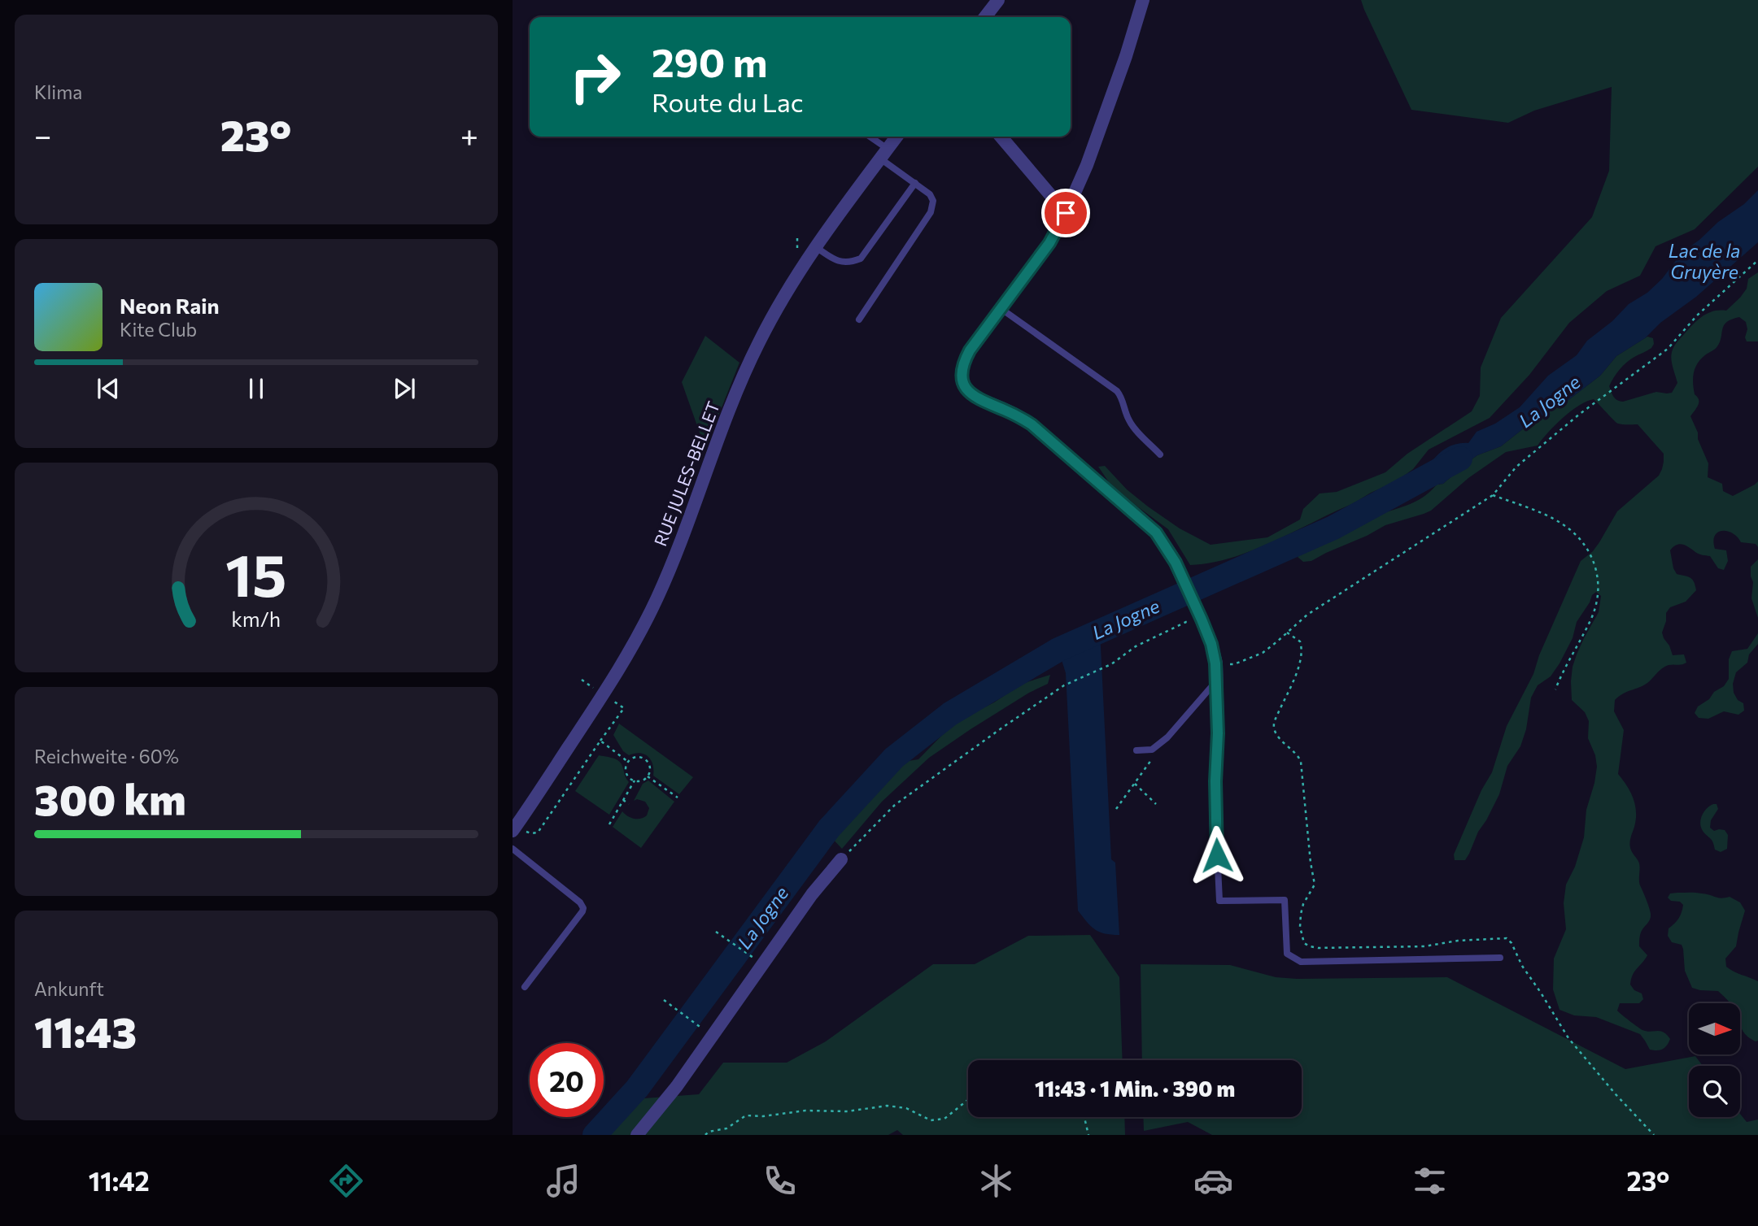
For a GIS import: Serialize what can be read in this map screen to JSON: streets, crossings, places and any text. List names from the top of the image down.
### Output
{
  "streets": {
    "street": ["RUE JULES-BELLET"]
  },
  "water": ["Lac de la Gruyère", "La Jogne"],
  "north": "right",
  "page": {
    "tile": [
      "Klima",
      ["Reichweite · 60%", "300 km"],
      ["Ankunft", "11:43"]
    ],
    "turn": ["290 m", "Route du Lac"],
    "heat": ["−", "23°", "+"],
    "song": ["Neon Rain", "Kite Club"],
    "limit": "20",
    "trip": "11:43 · 1 Min. · 390 m",
    "tabs": ["11:42", "23°"],
    "gauge": ["15", "km/h"]
  }
}
